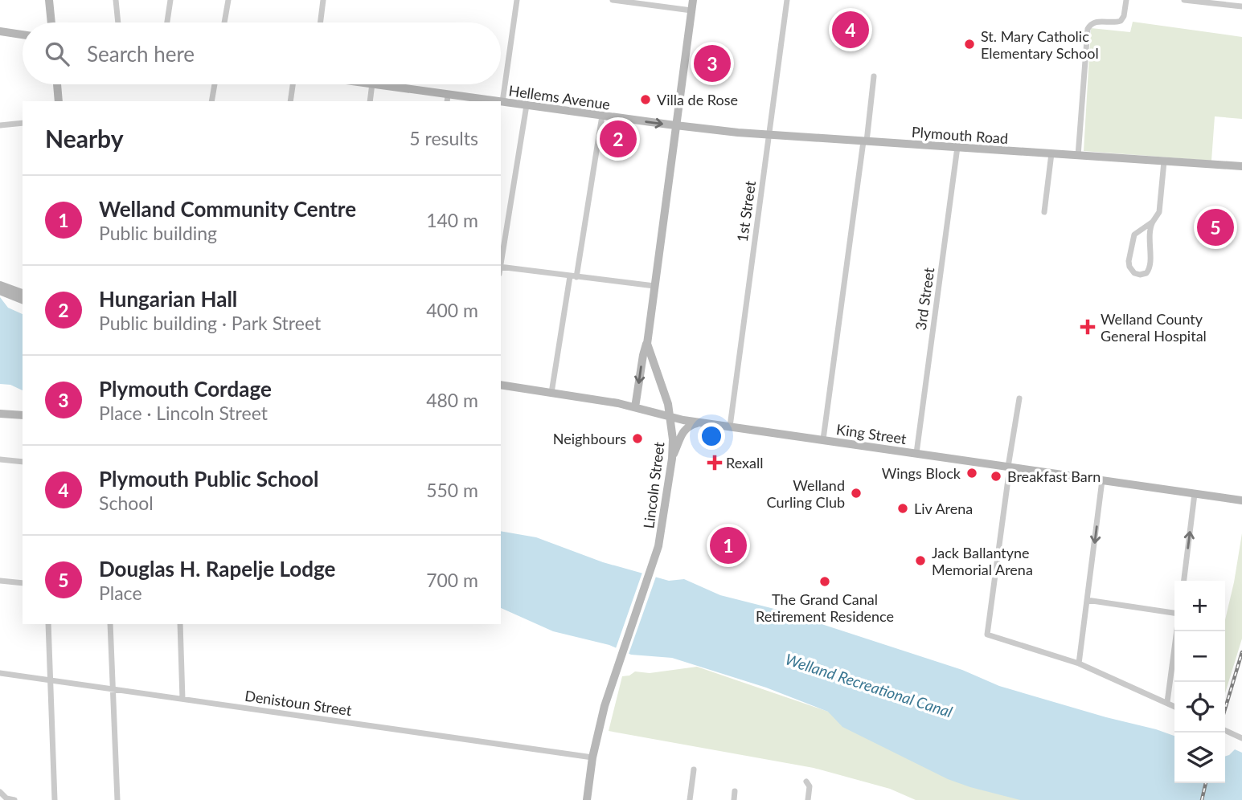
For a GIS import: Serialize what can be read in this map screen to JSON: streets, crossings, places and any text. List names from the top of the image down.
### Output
{
  "streets": {
    "main road": [
      "Hellems Avenue",
      "Plymouth Road",
      "King Street",
      "Lincoln Street"
    ],
    "street": ["1st Street", "3rd Street", "Denistoun Street"]
  },
  "crossings": [
    ["Hellems Avenue", "Plymouth Road"],
    ["Hellems Avenue", "Lincoln Street"],
    ["Plymouth Road", "1st Street"],
    ["Plymouth Road", "3rd Street"],
    ["Plymouth Road", "Lincoln Street"],
    ["1st Street", "King Street"],
    ["3rd Street", "King Street"],
    ["King Street", "Lincoln Street"],
    ["Lincoln Street", "Denistoun Street"]
  ],
  "water": ["Welland Recreational Canal"],
  "places": {
    "other": [
      "St. Mary Catholic Elementary School",
      "Villa de Rose",
      "Neighbours",
      "Wings Block",
      "Breakfast Barn",
      "Welland Curling Club",
      "Liv Arena",
      "Jack Ballantyne Memorial Arena",
      "The Grand Canal Retirement Residence"
    ],
    "health": ["Welland County General Hospital", "Rexall"]
  },
  "page": {
    "pins": [
      "4",
      "3",
      "2",
      "5",
      "1"
    ],
    "search": "Search here",
    "heading": ["Nearby", "5 results"],
    "list": [
      {
        "mark": "1",
        "name": "Welland Community Centre",
        "note": "Public building",
        "value": "140 m"
      },
      {
        "mark": "2",
        "name": "Hungarian Hall",
        "note": "Public building · Park Street",
        "value": "400 m"
      },
      {
        "mark": "3",
        "name": "Plymouth Cordage",
        "note": "Place · Lincoln Street",
        "value": "480 m"
      },
      {
        "mark": "4",
        "name": "Plymouth Public School",
        "note": "School",
        "value": "550 m"
      },
      {
        "mark": "5",
        "name": "Douglas H. Rapelje Lodge",
        "note": "Place",
        "value": "700 m"
      }
    ],
    "map_buttons": ["+", "−"]
  }
}
